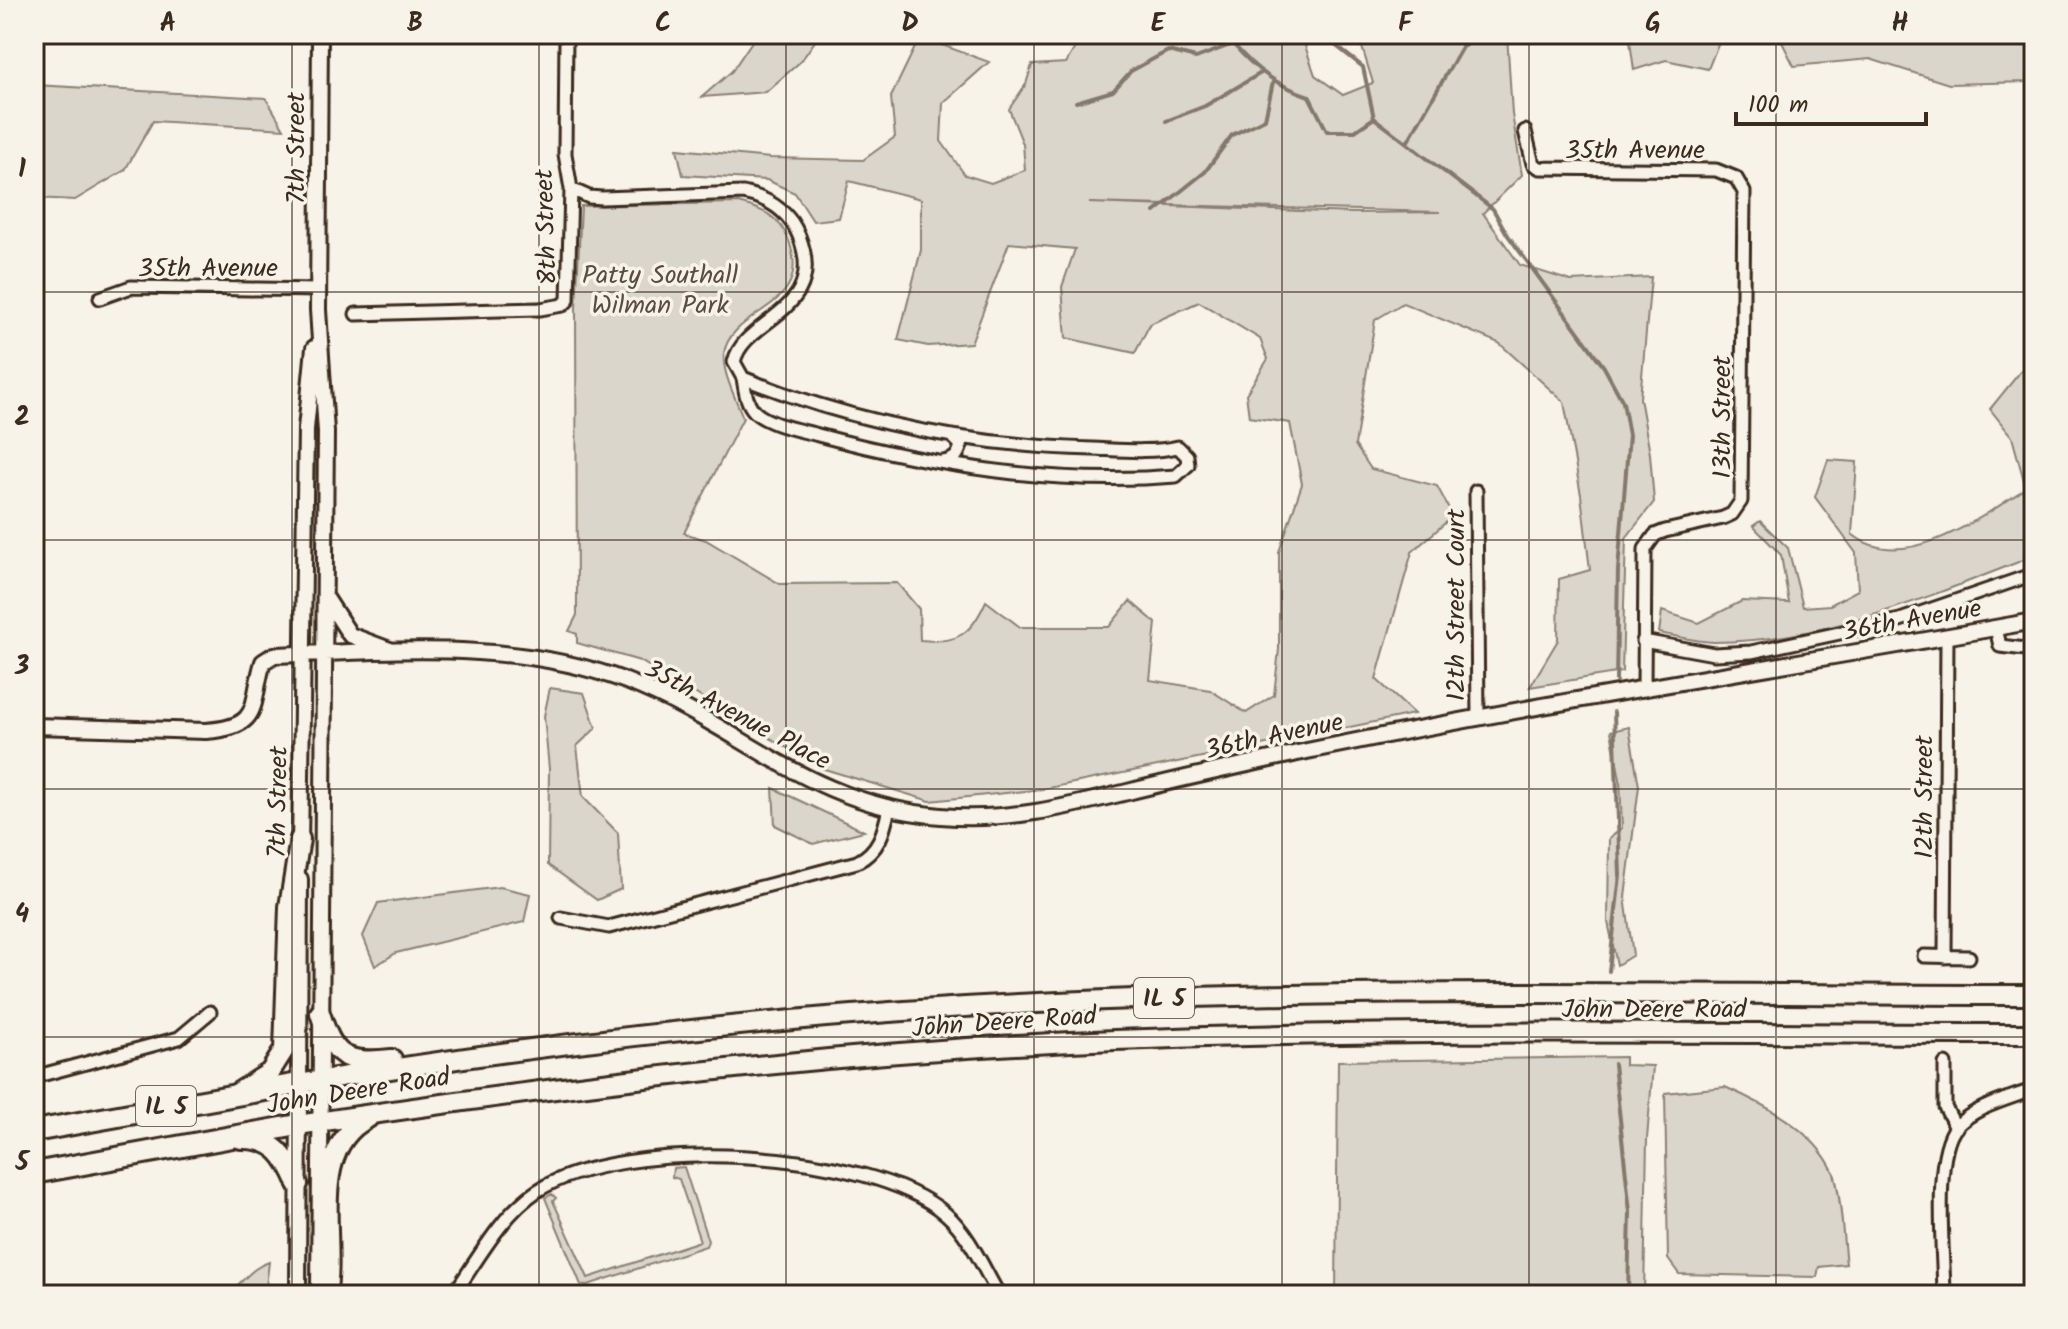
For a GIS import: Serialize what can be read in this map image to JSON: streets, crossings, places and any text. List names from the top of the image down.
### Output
{
  "streets": {
    "highway": ["IL 5", "John Deere Road"],
    "street": [
      "7th Street",
      "35th Avenue",
      "8th Street",
      "13th Street",
      "12th Street Court",
      "36th Avenue",
      "35th Avenue Place",
      "12th Street"
    ]
  },
  "crossings": [
    ["7th Street", "35th Avenue"],
    ["7th Street", "35th Avenue Place"],
    ["7th Street", "John Deere Road"],
    ["35th Avenue", "13th Street"],
    ["13th Street", "36th Avenue"],
    ["12th Street Court", "36th Avenue"],
    ["36th Avenue", "35th Avenue Place"],
    ["36th Avenue", "12th Street"]
  ],
  "parks": ["Patty Southall Wilman Park"],
  "scale_bar": "100 m",
  "grid": {
    "columns": [
      "A",
      "B",
      "C",
      "D",
      "E",
      "F",
      "G",
      "H"
    ],
    "rows": [
      "1",
      "2",
      "3",
      "4",
      "5"
    ]
  }
}
